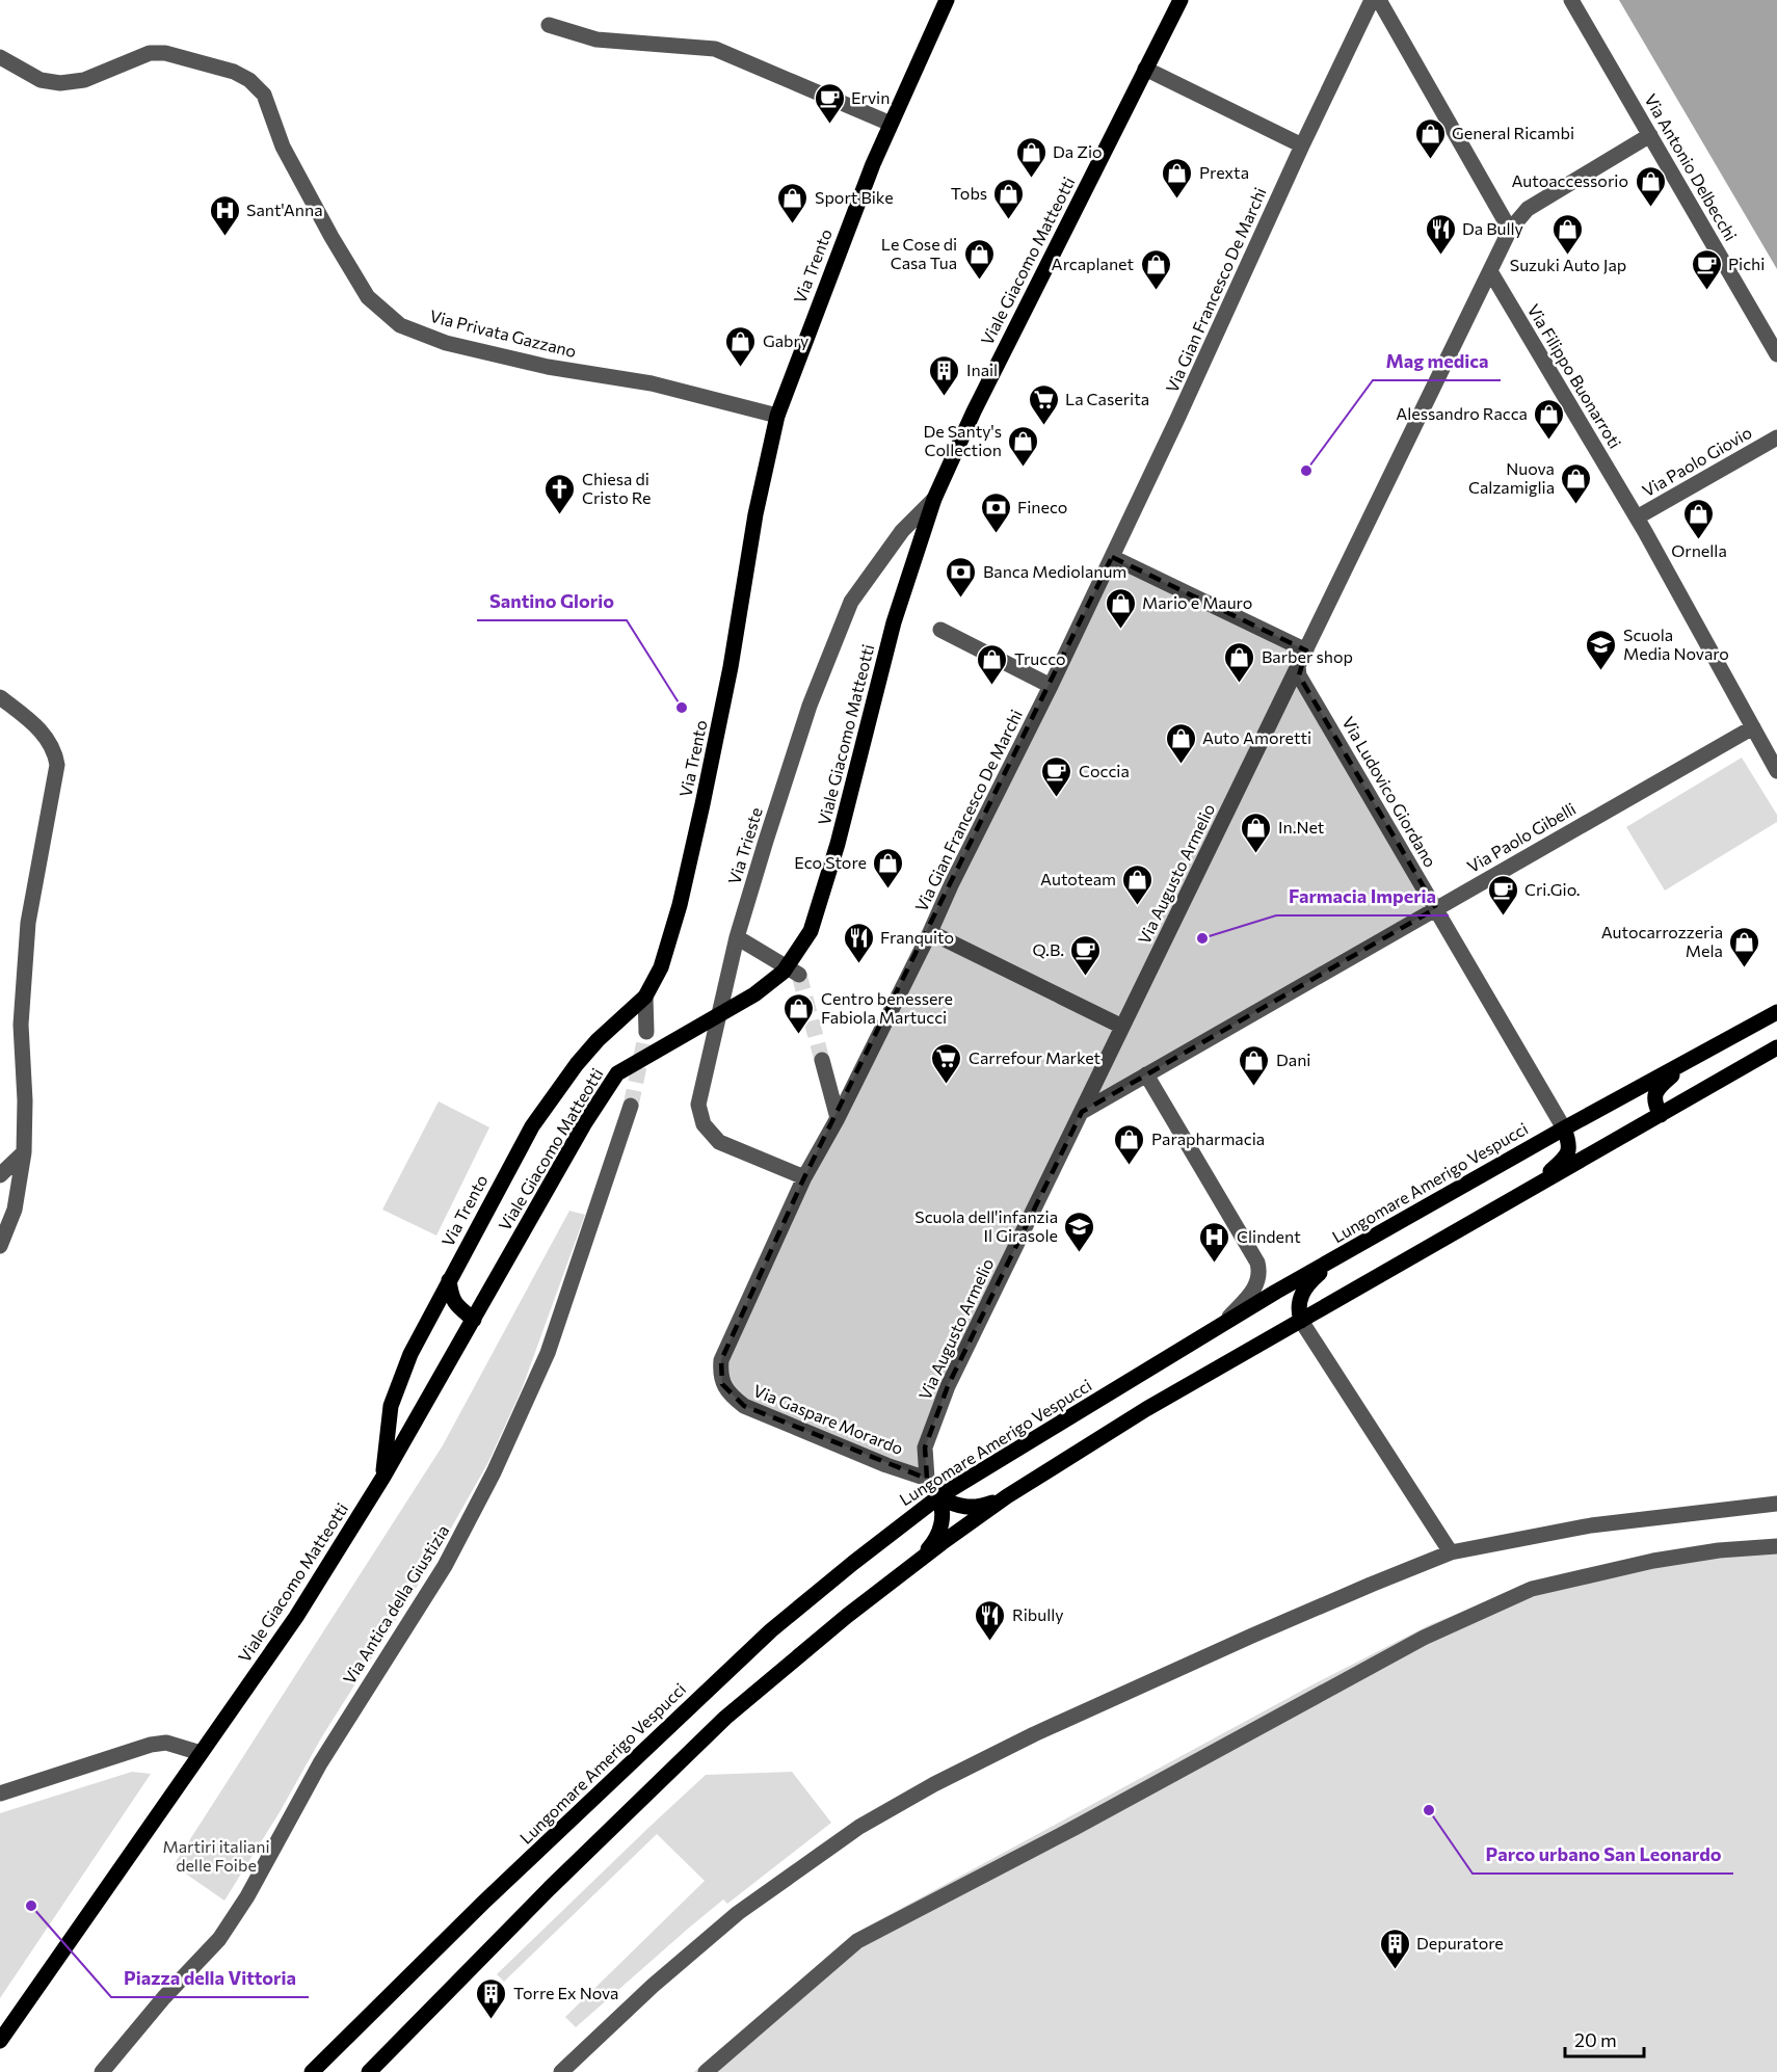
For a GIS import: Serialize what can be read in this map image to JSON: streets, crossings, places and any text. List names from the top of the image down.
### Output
{
  "streets": {
    "main road": ["Viale Giacomo Matteotti", "Via Trento", "Lungomare Amerigo Vespucci"],
    "street": [
      "Via Antonio Delbecchi",
      "Via Gian Francesco De Marchi",
      "Via Privata Gazzano",
      "Via Filippo Buonarroti",
      "Via Paolo Giovio",
      "Via Ludovico Giordano",
      "Via Paolo Gibelli",
      "Via Trieste",
      "Via Augusto Armelio",
      "Via Gaspare Morardo",
      "Via Antica della Giustizia"
    ]
  },
  "crossings": [
    ["Viale Giacomo Matteotti", "Via Trento"],
    ["Viale Giacomo Matteotti", "Via Trieste"],
    ["Via Trento", "Via Privata Gazzano"],
    ["Via Gian Francesco De Marchi", "Via Trieste"],
    ["Via Gian Francesco De Marchi", "Via Gaspare Morardo"],
    ["Via Filippo Buonarroti", "Via Paolo Giovio"],
    ["Via Filippo Buonarroti", "Via Paolo Gibelli"],
    ["Via Filippo Buonarroti", "Via Augusto Armelio"],
    ["Via Ludovico Giordano", "Via Paolo Gibelli"],
    ["Via Ludovico Giordano", "Via Augusto Armelio"],
    ["Via Ludovico Giordano", "Lungomare Amerigo Vespucci"],
    ["Via Paolo Gibelli", "Via Augusto Armelio"],
    ["Via Augusto Armelio", "Via Gaspare Morardo"]
  ],
  "parks": ["Martiri italiani delle Foibe"],
  "places": {
    "cafe": [
      "Ervin",
      "Pichi",
      "Coccia",
      "Cri.Gio.",
      "Q.B."
    ],
    "shop": [
      "General Ricambi",
      "Da Zio",
      "Prexta",
      "Autoaccessorio",
      "Tobs",
      "Sport Bike",
      "Suzuki Auto Jap",
      "Le Cose di Casa Tua",
      "Arcaplanet",
      "Gabry",
      "Alessandro Racca",
      "De Santy's Collection",
      "Nuova Calzamiglia",
      "Ornella",
      "Mario e Mauro",
      "Barber shop",
      "Trucco",
      "Auto Amoretti",
      "In.Net",
      "Eco Store",
      "Autoteam",
      "Autocarrozzeria Mela",
      "Centro benessere Fabiola Martucci",
      "Dani",
      "Parapharmacia"
    ],
    "hospital": ["Sant'Anna", "Clindent"],
    "restaurant": ["Da Bully", "Franquito", "Ribully"],
    "building": ["Inail", "Depuratore", "Torre Ex Nova"],
    "supermarket": ["La Caserita", "Carrefour Market"],
    "other": [
      "Mag medica",
      "Santino Glorio",
      "Farmacia Imperia",
      "Parco urbano San Leonardo",
      "Piazza della Vittoria"
    ],
    "church": ["Chiesa di Cristo Re"],
    "bank": ["Fineco", "Banca Mediolanum"],
    "school or university": ["Scuola Media Novaro", "Scuola dell'infanzia Il Girasole"]
  },
  "scale_bar": "20 m"
}
